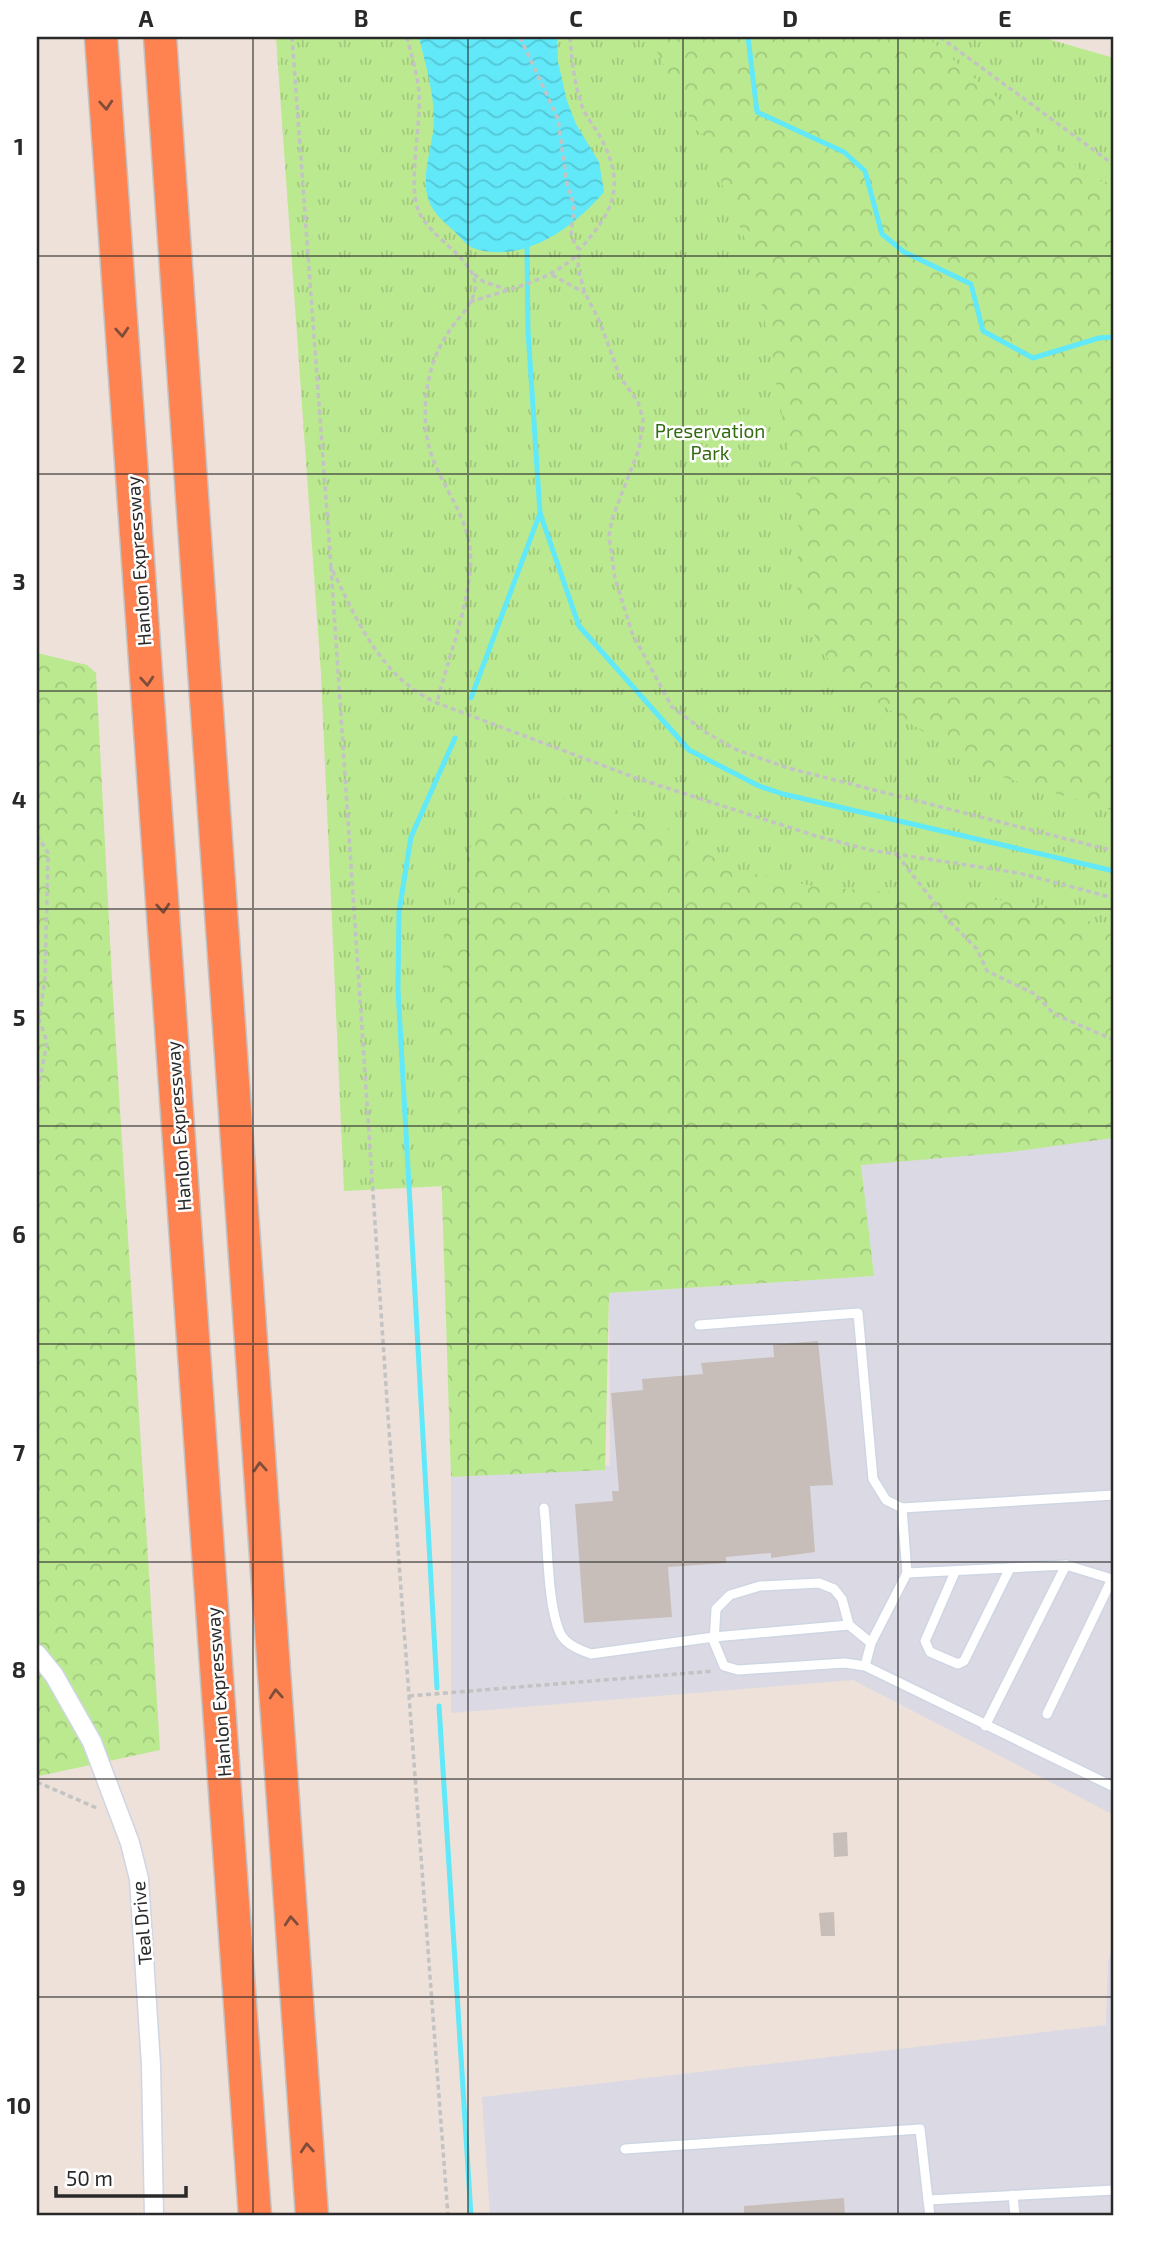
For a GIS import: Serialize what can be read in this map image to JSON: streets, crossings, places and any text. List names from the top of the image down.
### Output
{
  "streets": {
    "highway": ["Hanlon Expressway"],
    "street": ["Teal Drive"]
  },
  "parks": ["Preservation Park"],
  "scale_bar": "50 m",
  "grid": {
    "columns": [
      "A",
      "B",
      "C",
      "D",
      "E"
    ],
    "rows": [
      "1",
      "2",
      "3",
      "4",
      "5",
      "6",
      "7",
      "8",
      "9",
      "10"
    ]
  }
}
